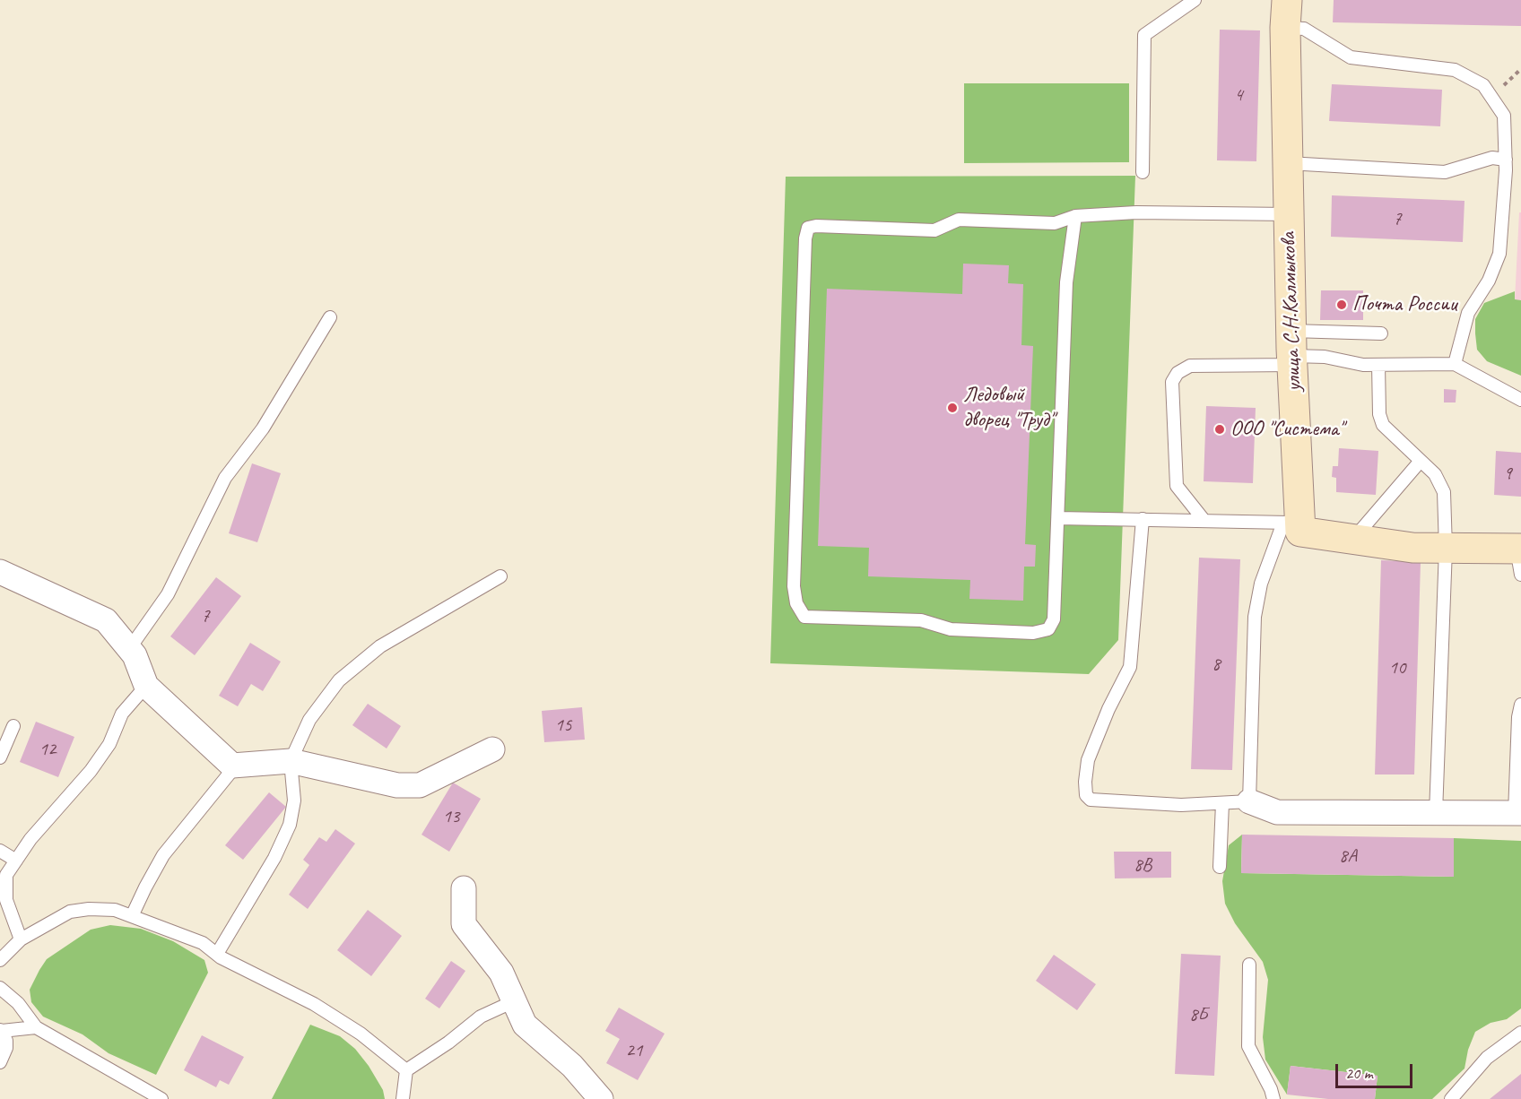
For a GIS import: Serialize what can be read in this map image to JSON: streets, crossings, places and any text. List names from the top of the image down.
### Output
{
  "streets": {
    "street": ["улица С.Н.Калмыкова"]
  },
  "places": ["Почта России", "Ледовый дворец \"Труд\"", "ООО \"Система\""],
  "house_numbers": [
    "4",
    "7",
    "9",
    "7",
    "8",
    "10",
    "15",
    "12",
    "13",
    "8А",
    "8В",
    "8Б",
    "21"
  ],
  "scale_bar": "20 m"
}
